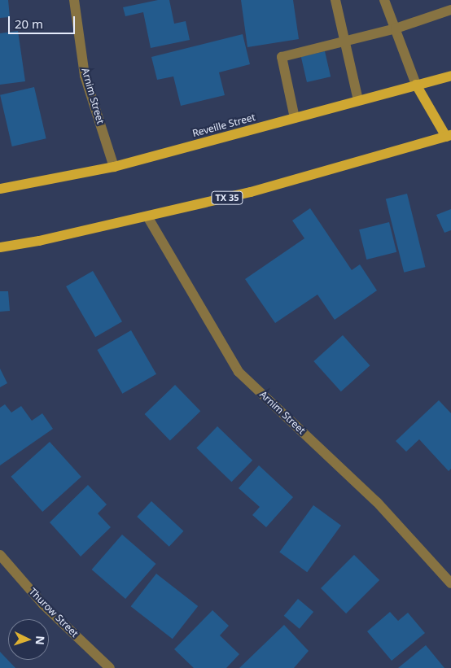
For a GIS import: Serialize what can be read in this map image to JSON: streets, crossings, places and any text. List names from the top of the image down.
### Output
{
  "streets": {
    "main road": ["Reveille Street", "TX 35"],
    "street": ["Arnim Street", "Thurow Street"]
  },
  "crossings": [
    ["Arnim Street", "Reveille Street"],
    ["Arnim Street", "TX 35"]
  ],
  "scale_bar": "20 m",
  "north": "right"
}
